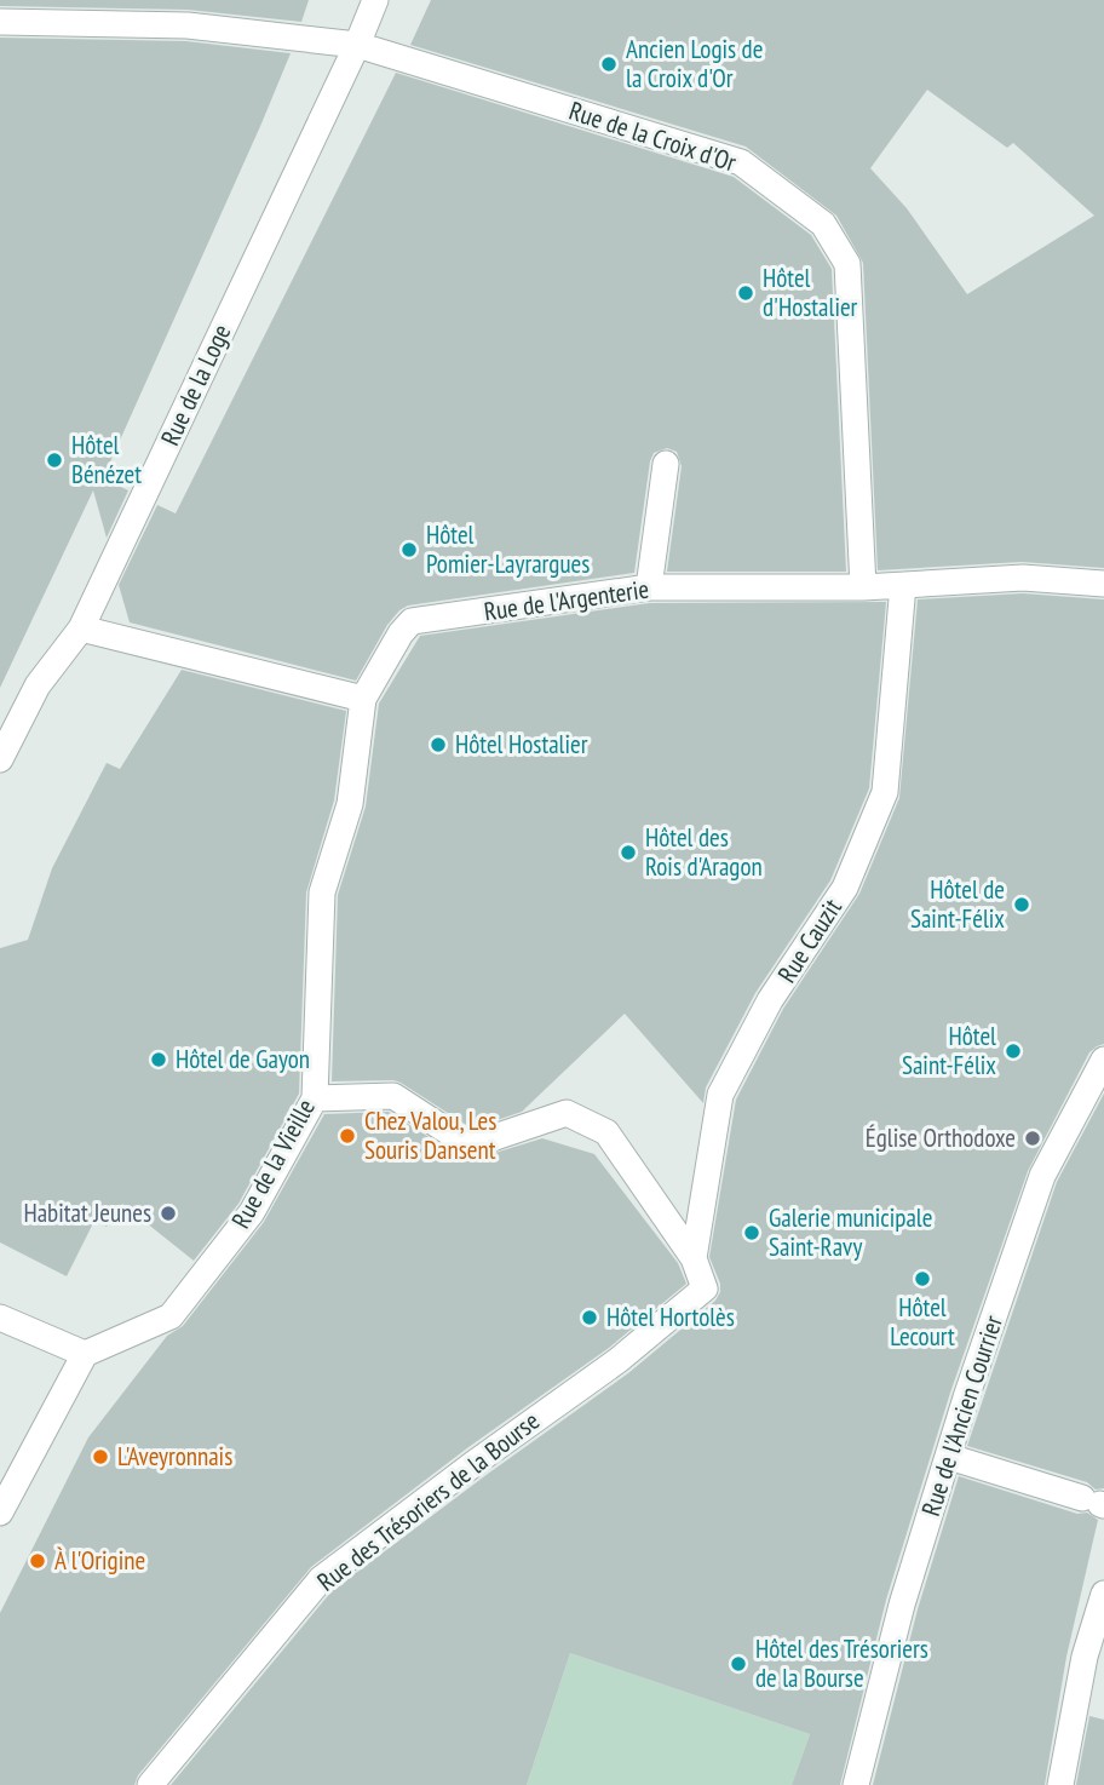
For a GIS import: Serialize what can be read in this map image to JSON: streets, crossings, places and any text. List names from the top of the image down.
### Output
{
  "streets": {
    "street": [
      "Rue de la Croix d'Or",
      "Rue de la Loge",
      "Rue de l'Argenterie",
      "Rue Cauzit",
      "Rue de la Vieille",
      "Rue de l'Ancien Courrier",
      "Rue des Trésoriers de la Bourse"
    ]
  },
  "crossings": [
    ["Rue de la Croix d'Or", "Rue de la Loge"],
    ["Rue de la Croix d'Or", "Rue de l'Argenterie"],
    ["Rue de l'Argenterie", "Rue Cauzit"],
    ["Rue de l'Argenterie", "Rue de la Vieille"],
    ["Rue Cauzit", "Rue des Trésoriers de la Bourse"]
  ],
  "places": [
    "Ancien Logis de la Croix d'Or",
    "Hôtel d'Hostalier",
    "Hôtel Bénézet",
    "Hôtel Pomier-Layrargues",
    "Hôtel Hostalier",
    "Hôtel des Rois d'Aragon",
    "Hôtel de Saint-Félix",
    "Hôtel Saint-Félix",
    "Hôtel de Gayon",
    "Chez Valou, Les Souris Dansent",
    "Église Orthodoxe",
    "Habitat Jeunes",
    "Galerie municipale Saint-Ravy",
    "Hôtel Lecourt",
    "Hôtel Hortolès",
    "L'Aveyronnais",
    "À l'Origine",
    "Hôtel des Trésoriers de la Bourse"
  ]
}
